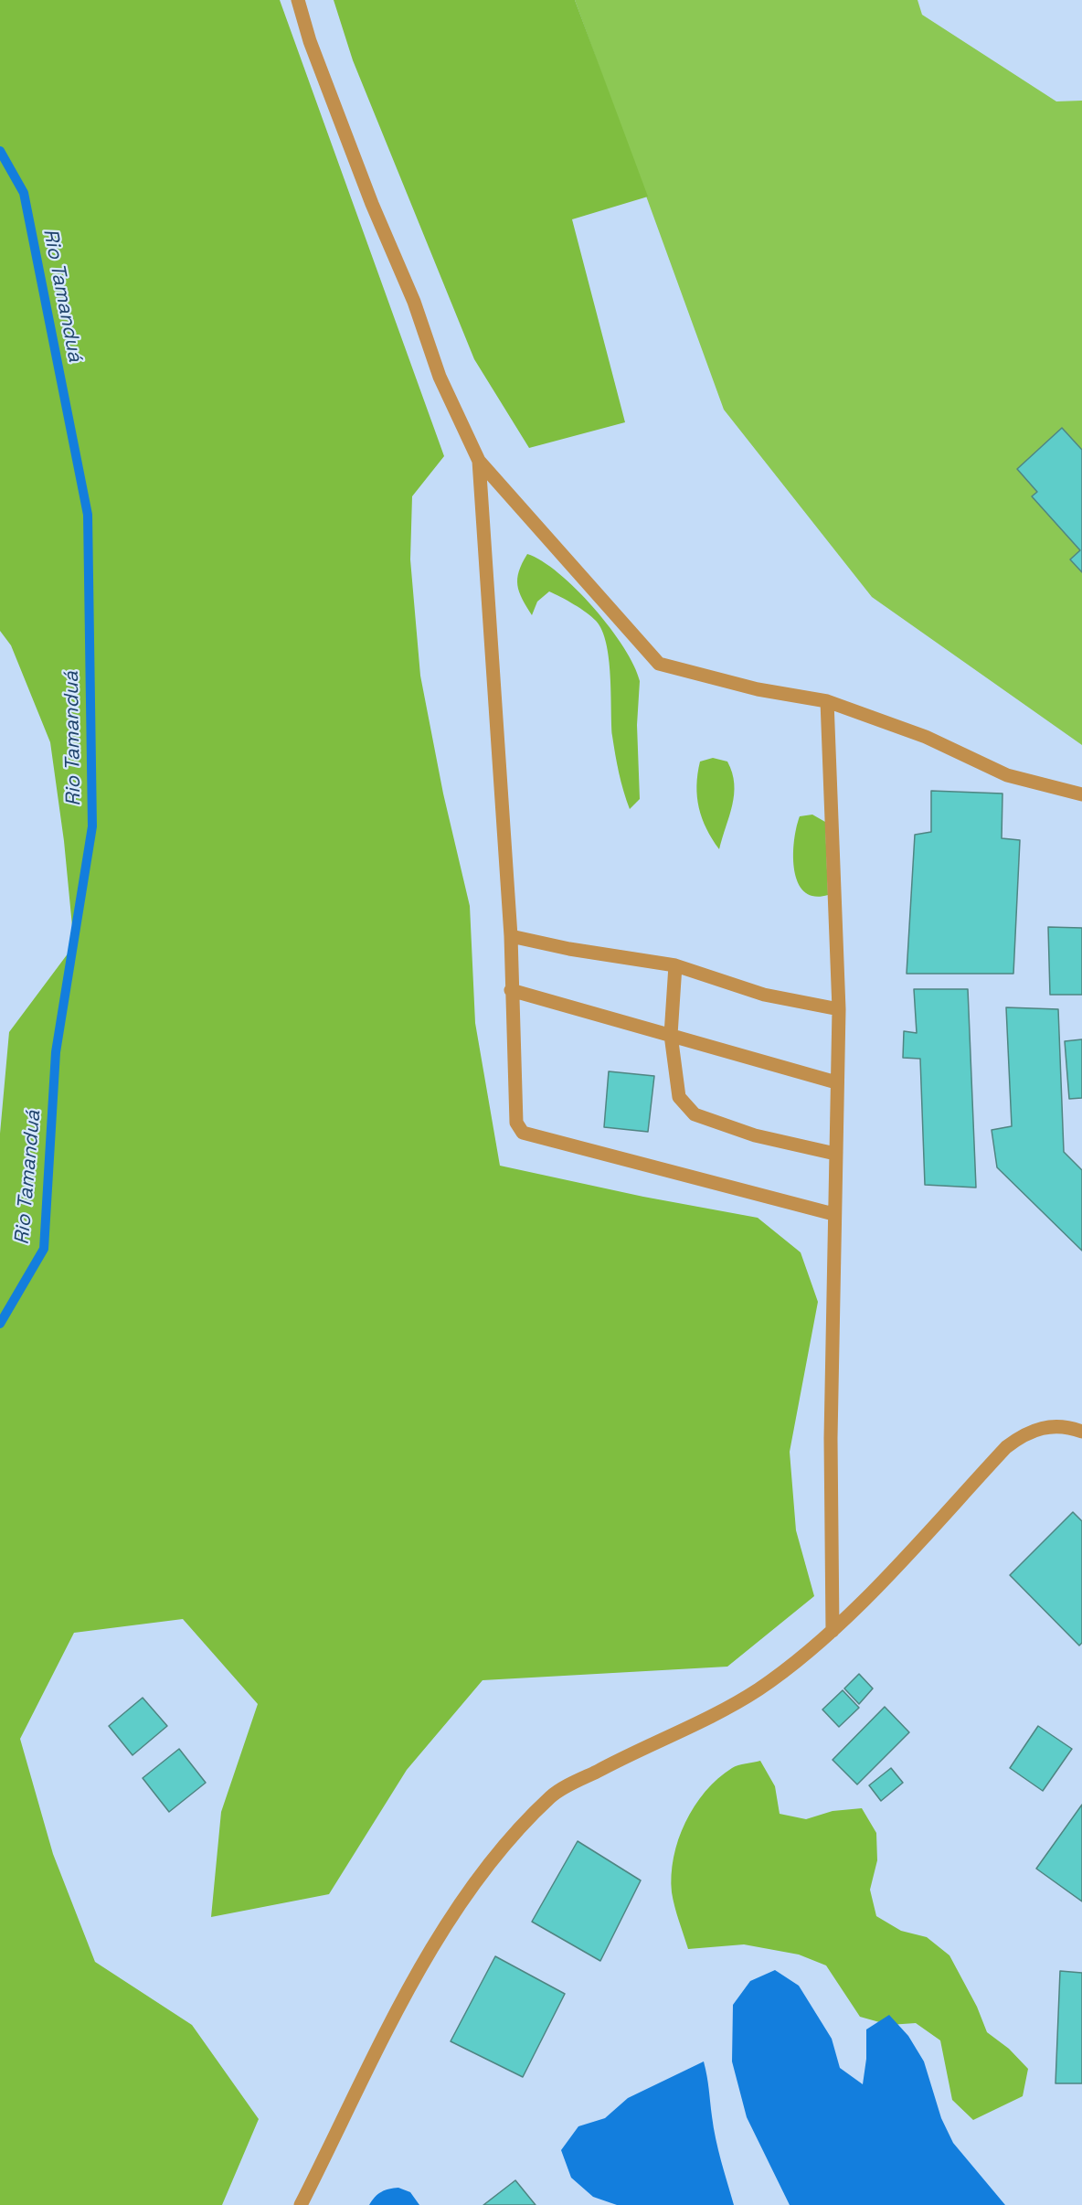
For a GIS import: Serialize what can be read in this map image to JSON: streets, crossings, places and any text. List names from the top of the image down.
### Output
{
  "water": ["Rio Tamanduá"]
}
